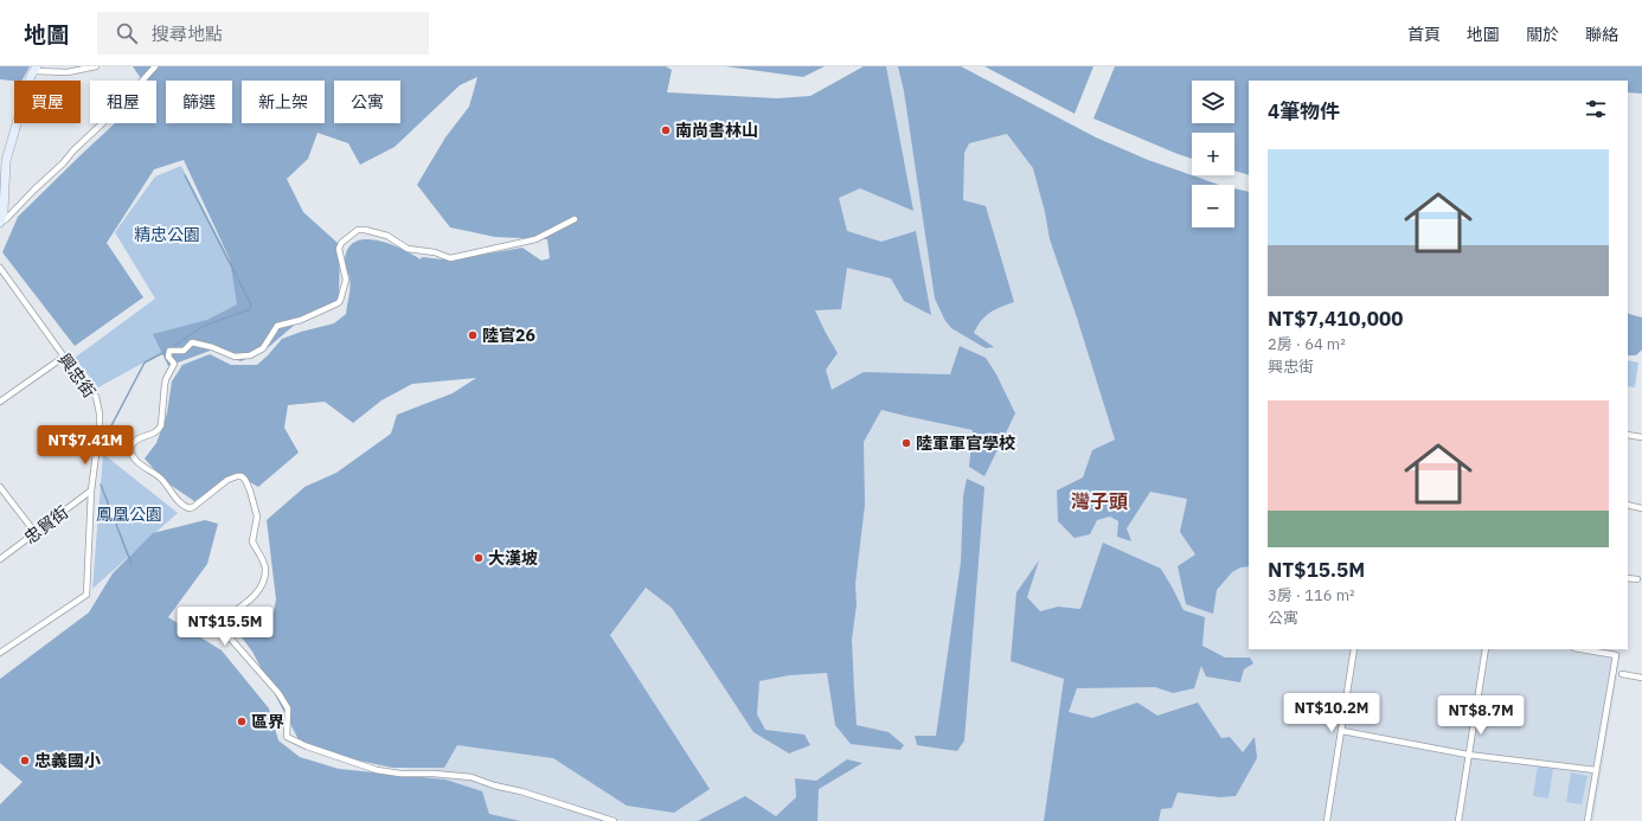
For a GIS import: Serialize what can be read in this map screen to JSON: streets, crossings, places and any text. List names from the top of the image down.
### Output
{
  "streets": {
    "street": ["興忠街", "忠貿街"]
  },
  "crossings": [
    ["興忠街", "忠貿街"]
  ],
  "districts": ["灣子頭"],
  "parks": ["精忠公園", "鳳凰公園"],
  "places": [
    "南尚書林山",
    "陸官26",
    "陸軍軍官學校",
    "大漢坡",
    "區界",
    "忠義國小"
  ],
  "page": {
    "header": "地圖",
    "search": "搜尋地點",
    "nav": [
      "首頁",
      "地圖",
      "關於",
      "聯絡"
    ],
    "map_buttons": ["+", "−"],
    "chip": [
      "買屋",
      "租屋",
      "篩選",
      "新上架",
      "公寓"
    ],
    "heading": "4筆物件",
    "list": [
      {
        "name": "NT$7,410,000",
        "note": "2房 · 64 m² · 興忠街"
      },
      {
        "name": "NT$15.5M",
        "note": "3房 · 116 m² · 公寓"
      }
    ],
    "price": [
      "NT$7.41M",
      "NT$15.5M",
      "NT$10.2M",
      "NT$8.7M"
    ]
  }
}
